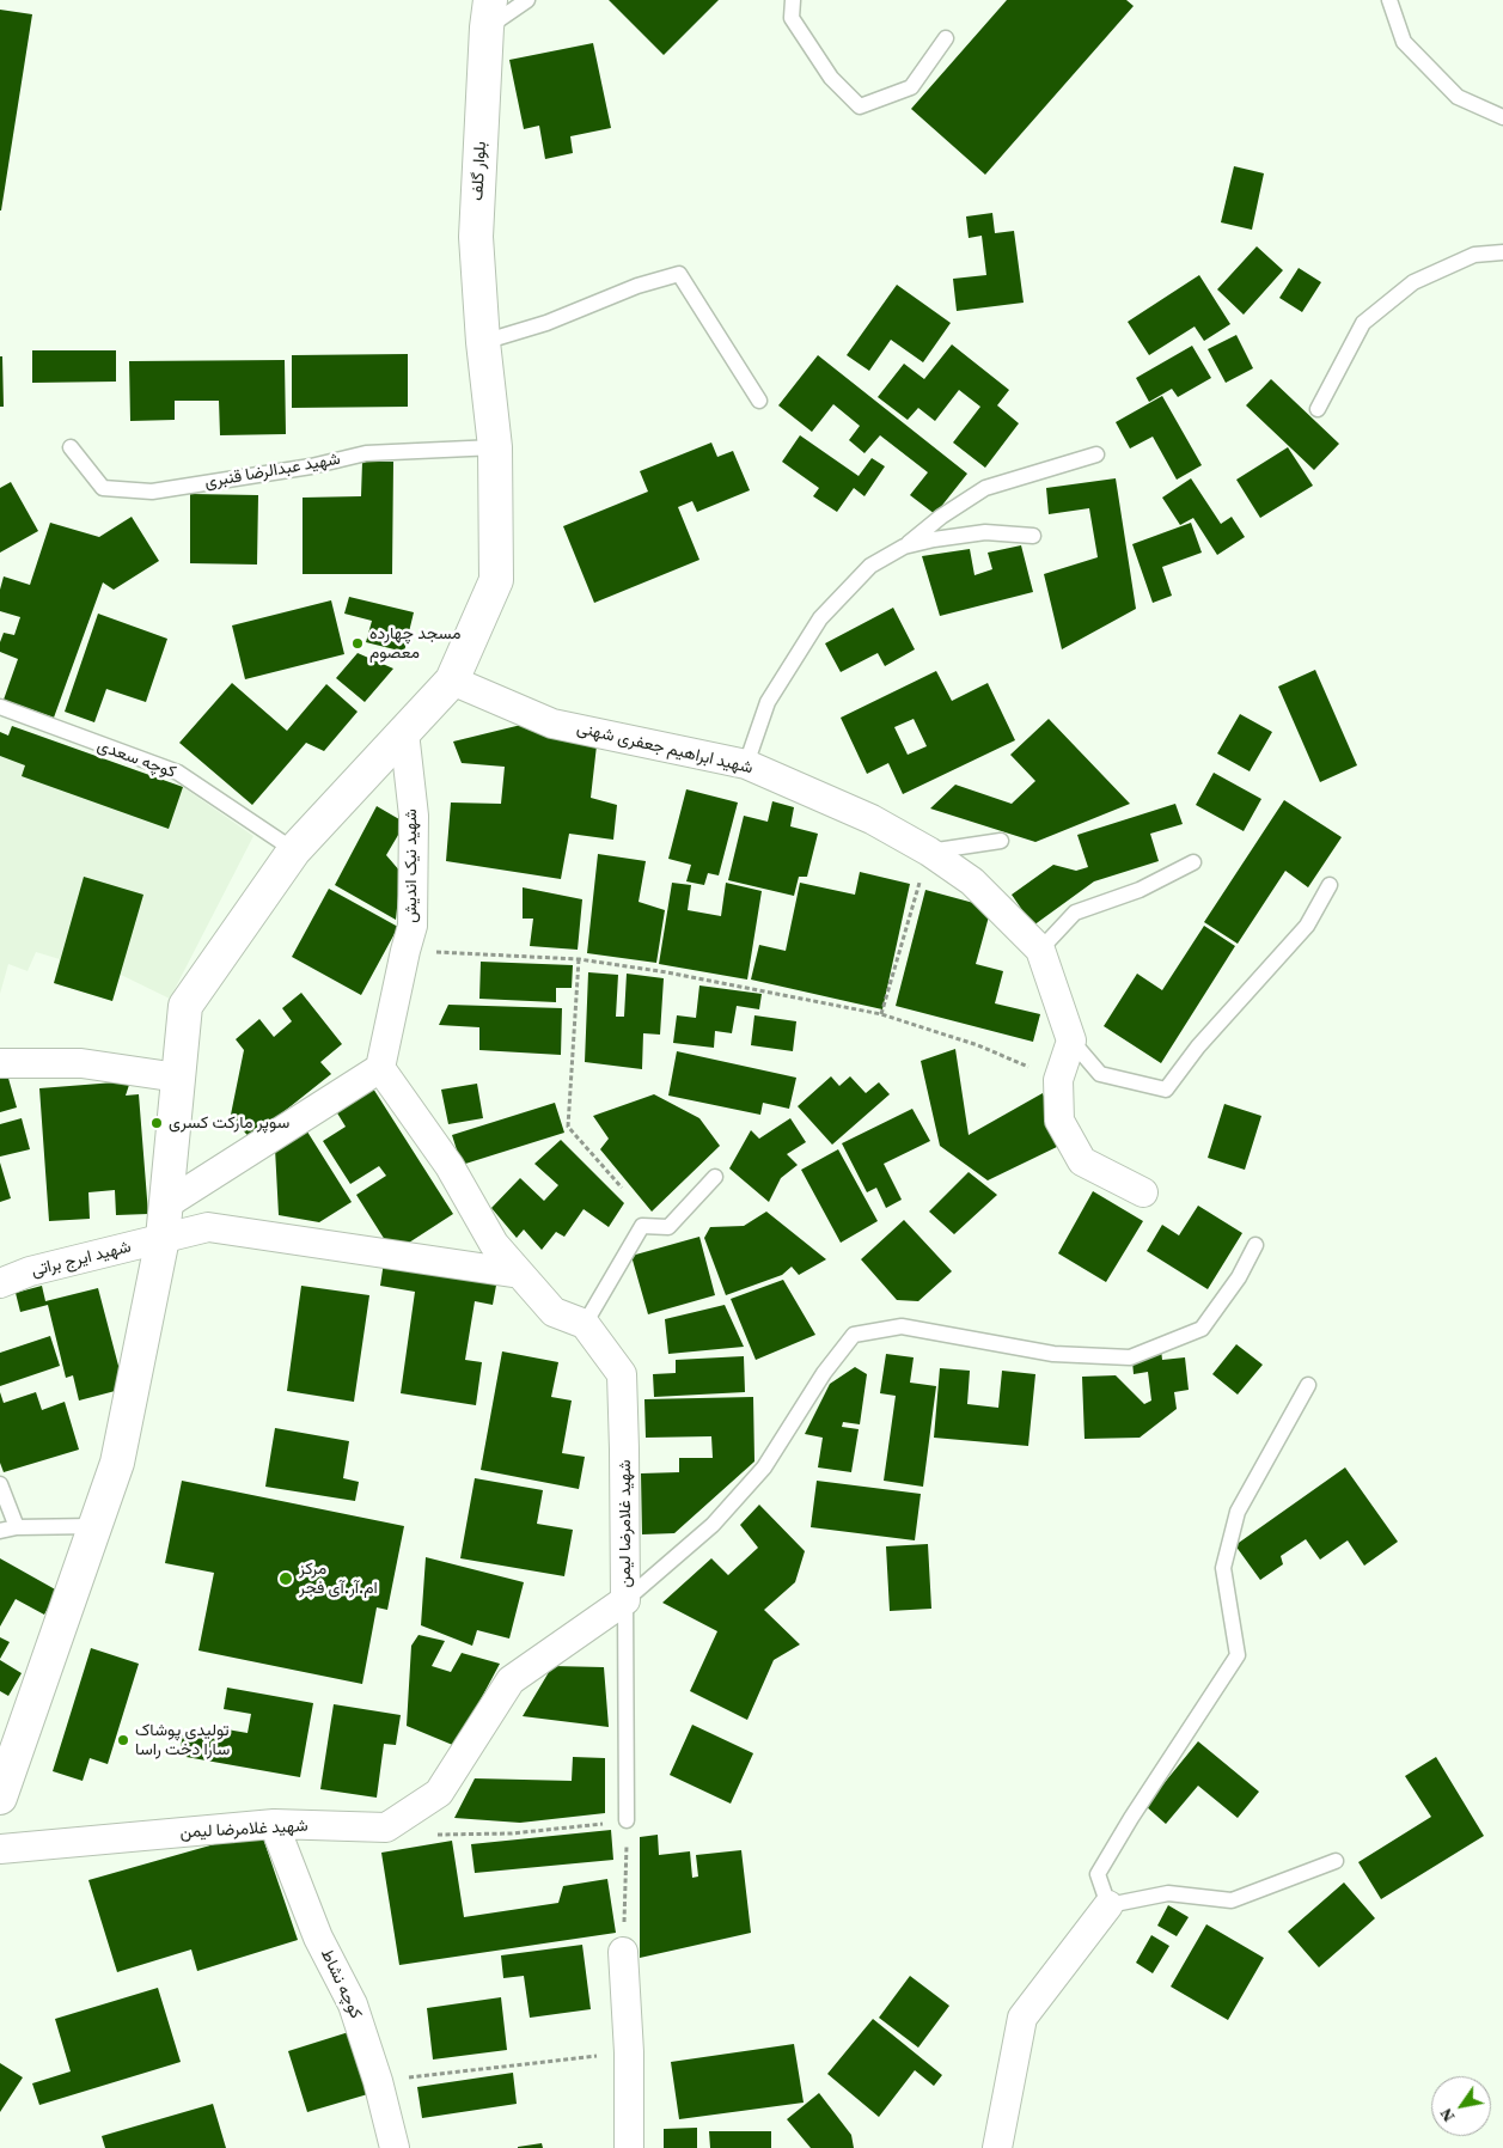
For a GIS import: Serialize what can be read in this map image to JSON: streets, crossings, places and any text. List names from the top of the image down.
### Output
{
  "streets": {
    "street": [
      "بلوار گلف",
      "شهید ابراهیم جعفری شهنی",
      "شهید نیک اندیش",
      "شهید ایرج براتی",
      "شهید غلامرضا لیمن",
      "کوچه نشاط"
    ],
    "lane": ["شهید عبدالرضا قنبری", "کوچه سعدی"]
  },
  "crossings": [
    ["بلوار گلف", "شهید عبدالرضا قنبری"],
    ["بلوار گلف", "شهید ابراهیم جعفری شهنی"],
    ["بلوار گلف", "کوچه سعدی"],
    ["بلوار گلف", "شهید نیک اندیش"],
    ["بلوار گلف", "شهید ایرج براتی"],
    ["شهید غلامرضا لیمن", "کوچه نشاط"]
  ],
  "places": [
    "مسجد چهارده معصوم",
    "سوپر مارکت کسری",
    "مرکز ام.آر.آی فجر",
    "تولیدی پوشاک سارا دخت راسا"
  ],
  "north": "bottom left"
}
